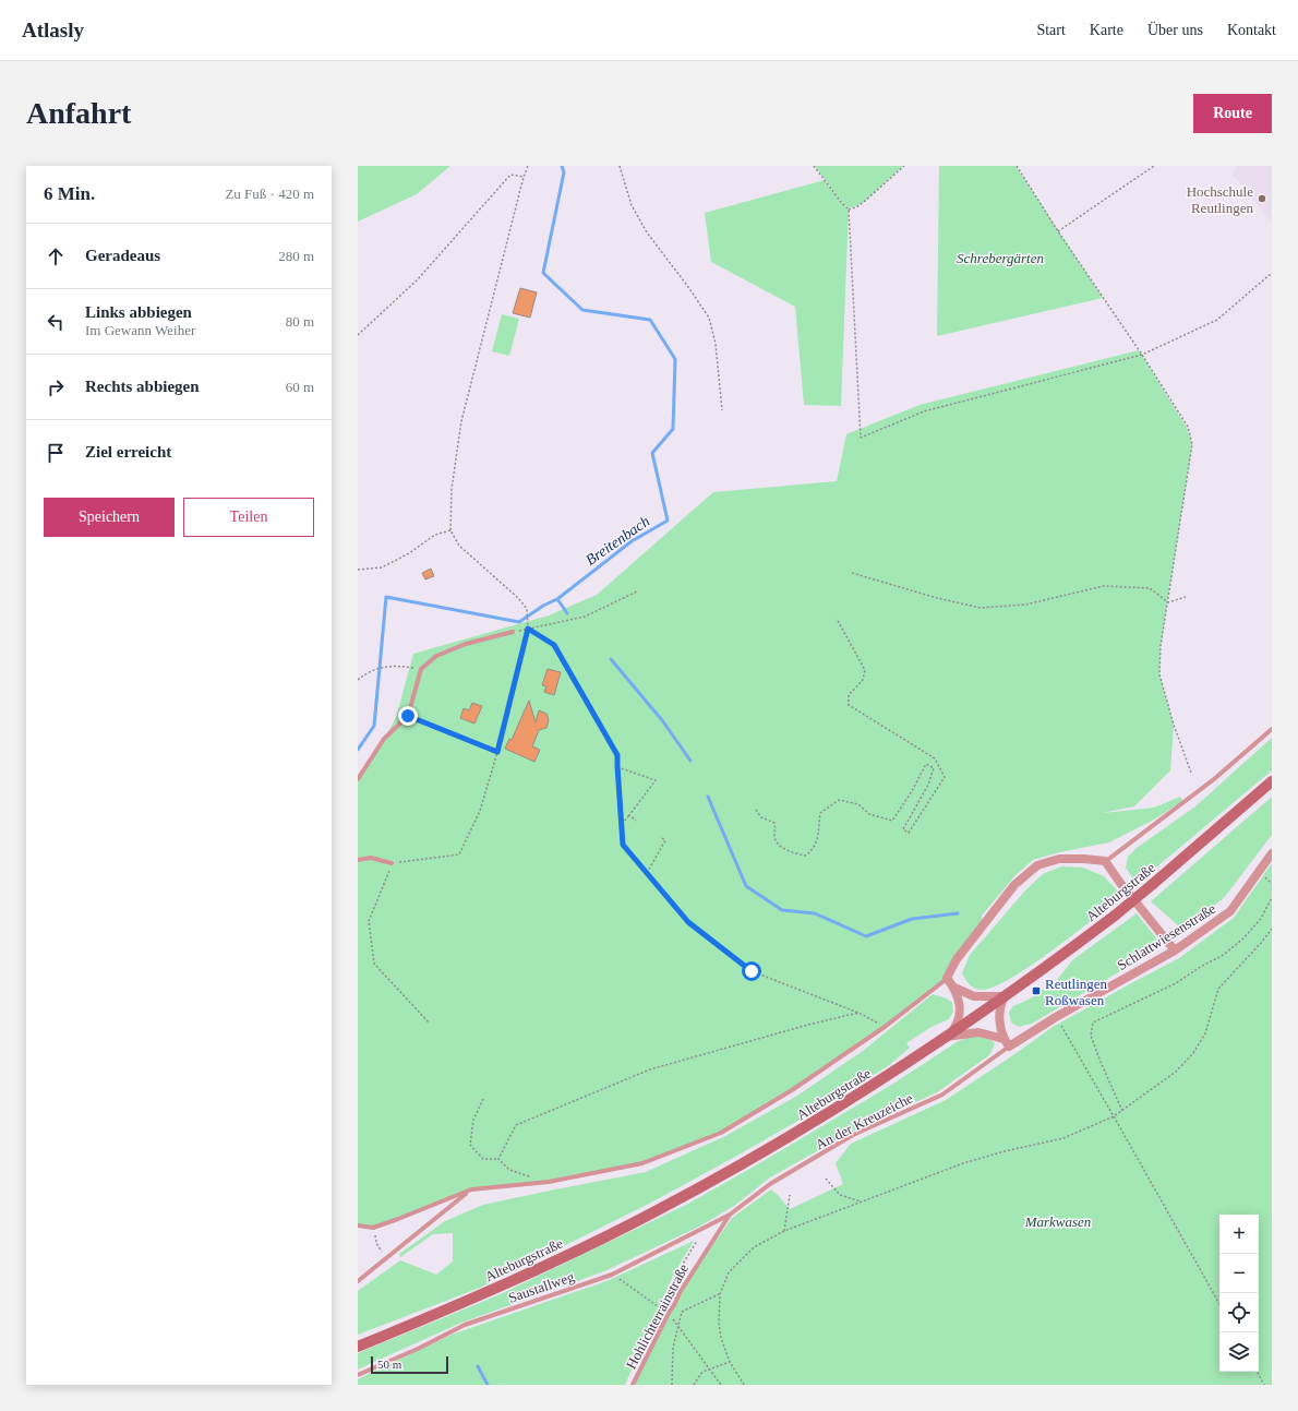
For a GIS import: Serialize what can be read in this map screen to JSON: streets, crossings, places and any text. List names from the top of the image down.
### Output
{
  "streets": {
    "main road": ["Alteburgstraße"],
    "street": ["Schlattwiesenstraße"],
    "lane": ["An der Kreuzeiche", "Saustallweg", "Hohlichterrainstraße"]
  },
  "crossings": [
    ["Schlattwiesenstraße", "An der Kreuzeiche"],
    ["An der Kreuzeiche", "Saustallweg"],
    ["An der Kreuzeiche", "Hohlichterrainstraße"],
    ["Saustallweg", "Hohlichterrainstraße"]
  ],
  "water": ["Breitenbach"],
  "parks": ["Schrebergärten", "Markwasen"],
  "places": {
    "other": ["Hochschule Reutlingen"],
    "transit": ["Reutlingen Roßwasen"]
  },
  "scale_bar": "50 m",
  "page": {
    "header": "Atlasly",
    "nav": [
      "Start",
      "Karte",
      "Über uns",
      "Kontakt"
    ],
    "buttons": [
      "Route",
      ["Speichern", "Teilen"]
    ],
    "title": "Anfahrt",
    "heading": ["6 Min.", "Zu Fuß · 420 m"],
    "list": [
      ["Geradeaus", "280 m"],
      ["Links abbiegen", "Im Gewann Weiher", "80 m"],
      ["Rechts abbiegen", "60 m"],
      "Ziel erreicht"
    ],
    "map_buttons": ["+", "−"],
    "scale": "50 m"
  }
}
